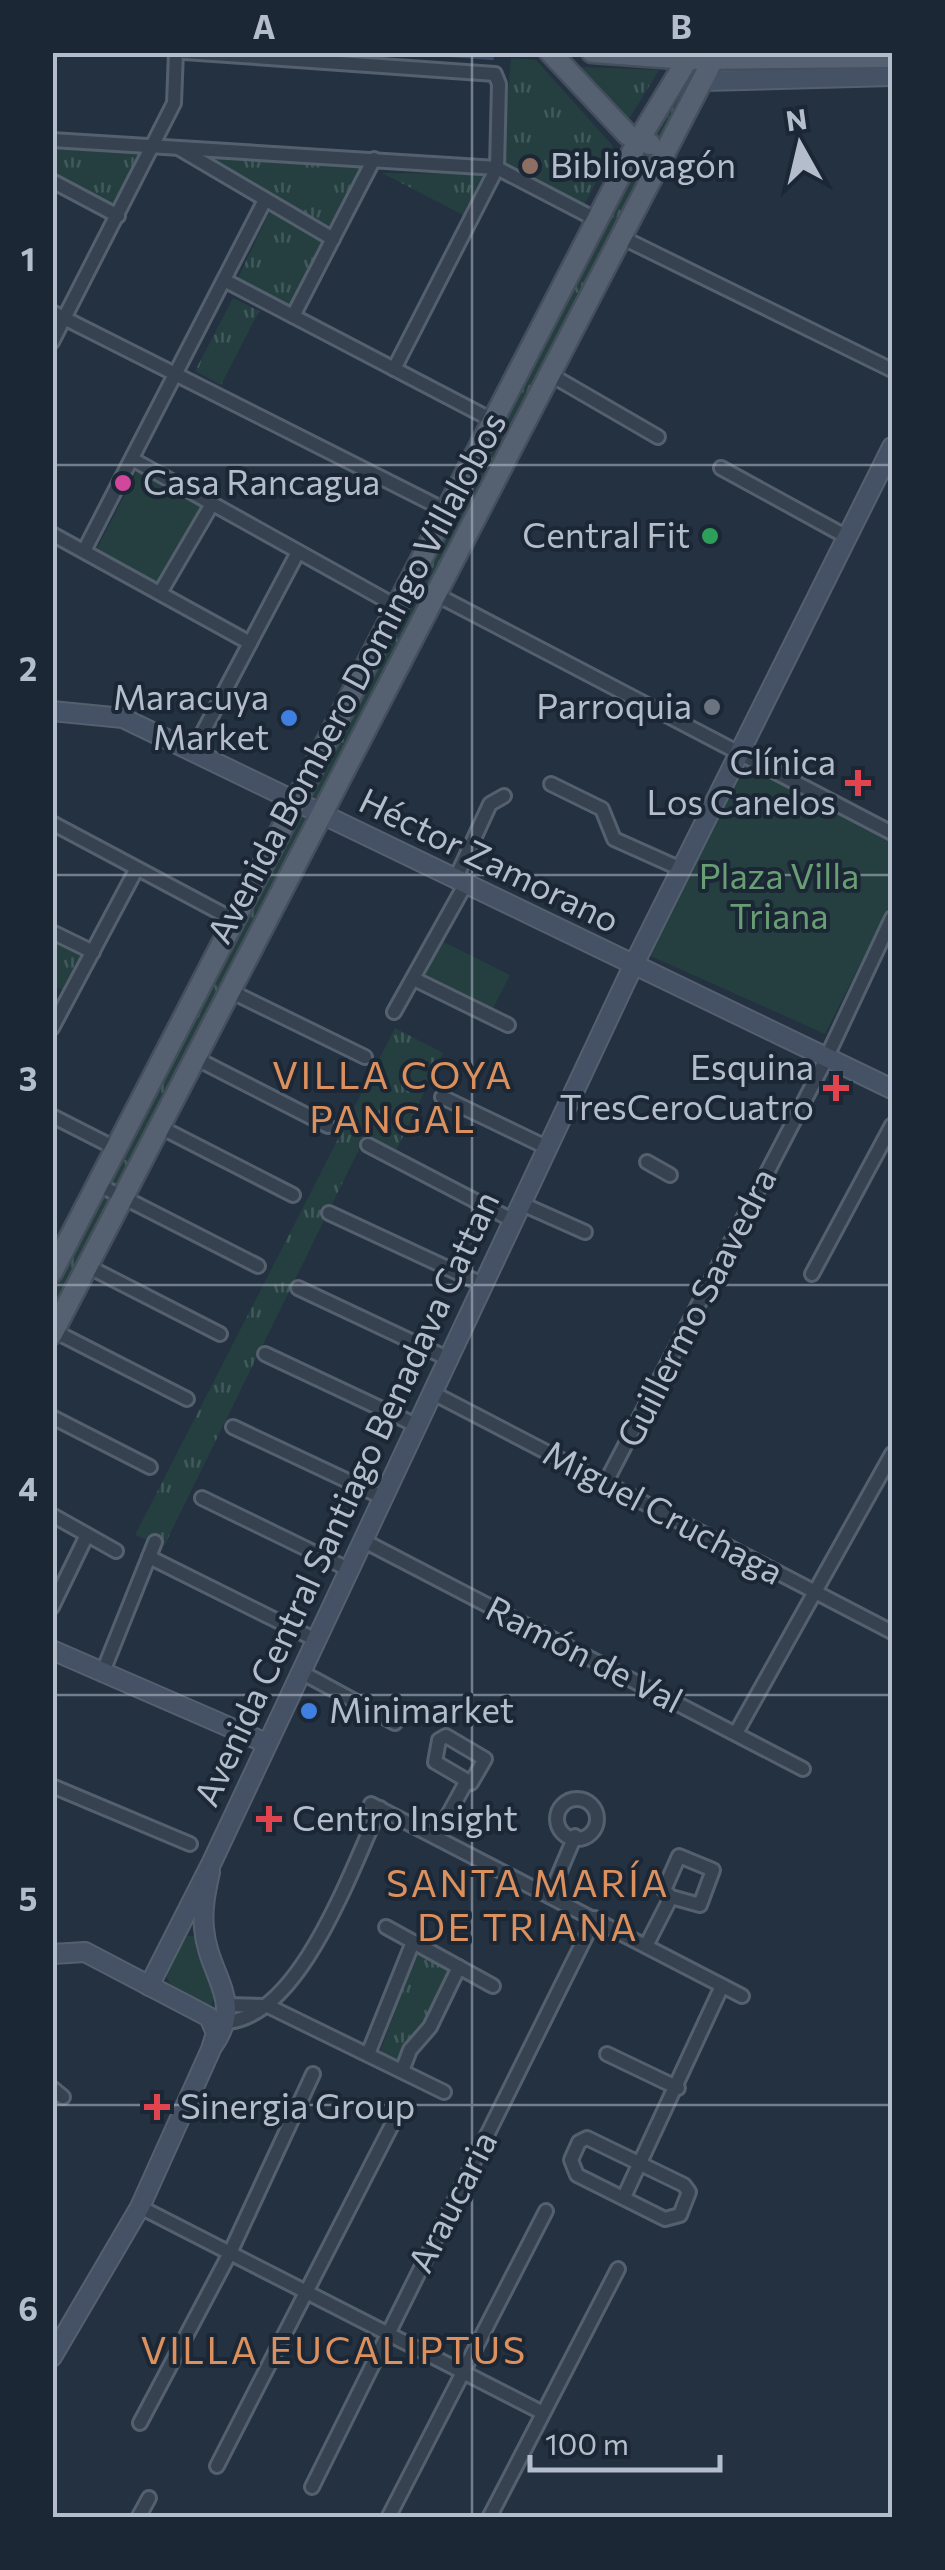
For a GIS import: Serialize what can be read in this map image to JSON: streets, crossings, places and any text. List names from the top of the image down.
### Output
{
  "streets": {
    "main road": ["Avenida Bombero Domingo Villalobos"],
    "street": [
      "Héctor Zamorano",
      "Guillermo Saavedra",
      "Avenida Central Santiago Benadava Cattan",
      "Miguel Cruchaga",
      "Ramón de Val",
      "Araucaria"
    ]
  },
  "crossings": [
    ["Avenida Bombero Domingo Villalobos", "Héctor Zamorano"],
    ["Héctor Zamorano", "Guillermo Saavedra"],
    ["Héctor Zamorano", "Avenida Central Santiago Benadava Cattan"],
    ["Guillermo Saavedra", "Miguel Cruchaga"],
    ["Avenida Central Santiago Benadava Cattan", "Miguel Cruchaga"],
    ["Avenida Central Santiago Benadava Cattan", "Ramón de Val"]
  ],
  "districts": ["VILLA COYA PANGAL", "SANTA MARÍA DE TRIANA", "VILLA EUCALIPTUS"],
  "parks": ["Plaza Villa Triana"],
  "places": {
    "other": [
      "Bibliovagón",
      "Casa Rancagua",
      "Central Fit",
      "Parroquia",
      "Maracuya Market",
      "Minimarket"
    ],
    "health": [
      "Clínica Los Canelos",
      "Esquina TresCeroCuatro",
      "Centro Insight",
      "Sinergia Group"
    ]
  },
  "scale_bar": "100 m",
  "north": "top",
  "grid": {
    "columns": ["A", "B"],
    "rows": [
      "1",
      "2",
      "3",
      "4",
      "5",
      "6"
    ]
  }
}
